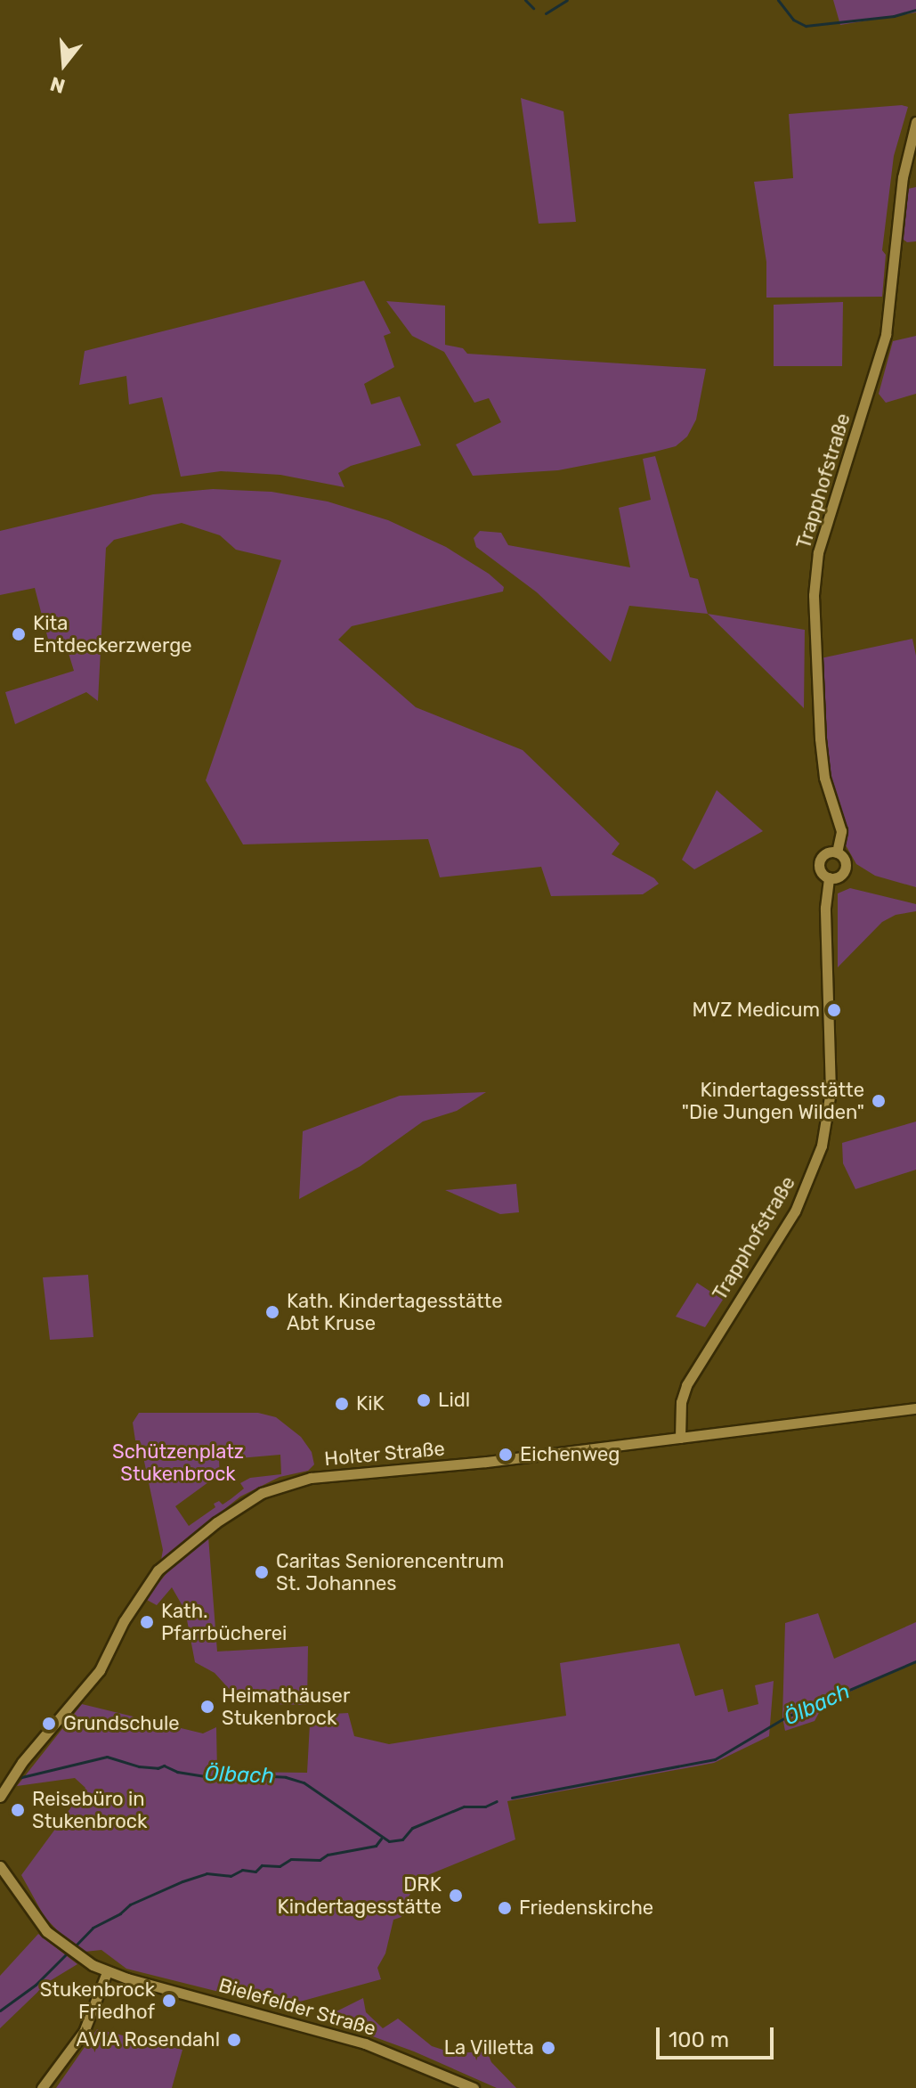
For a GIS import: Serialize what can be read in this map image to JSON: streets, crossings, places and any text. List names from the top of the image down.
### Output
{
  "streets": {
    "street": ["Trapphofstraße", "Holter Straße", "Bielefelder Straße"]
  },
  "crossings": [
    ["Trapphofstraße", "Holter Straße"]
  ],
  "water": ["Ölbach"],
  "parks": ["Schützenplatz Stukenbrock"],
  "places": [
    "Kita Entdeckerzwerge",
    "MVZ Medicum",
    "Kindertagesstätte \"Die Jungen Wilden\"",
    "Kath. Kindertagesstätte Abt Kruse",
    "Lidl",
    "KiK",
    "Eichenweg",
    "Caritas Seniorencentrum St. Johannes",
    "Kath. Pfarrbücherei",
    "Heimathäuser Stukenbrock",
    "Grundschule",
    "Reisebüro in Stukenbrock",
    "DRK Kindertagesstätte",
    "Friedenskirche",
    "Stukenbrock Friedhof",
    "AVIA Rosendahl",
    "La Villetta"
  ],
  "scale_bar": "100 m",
  "north": "bottom"
}
